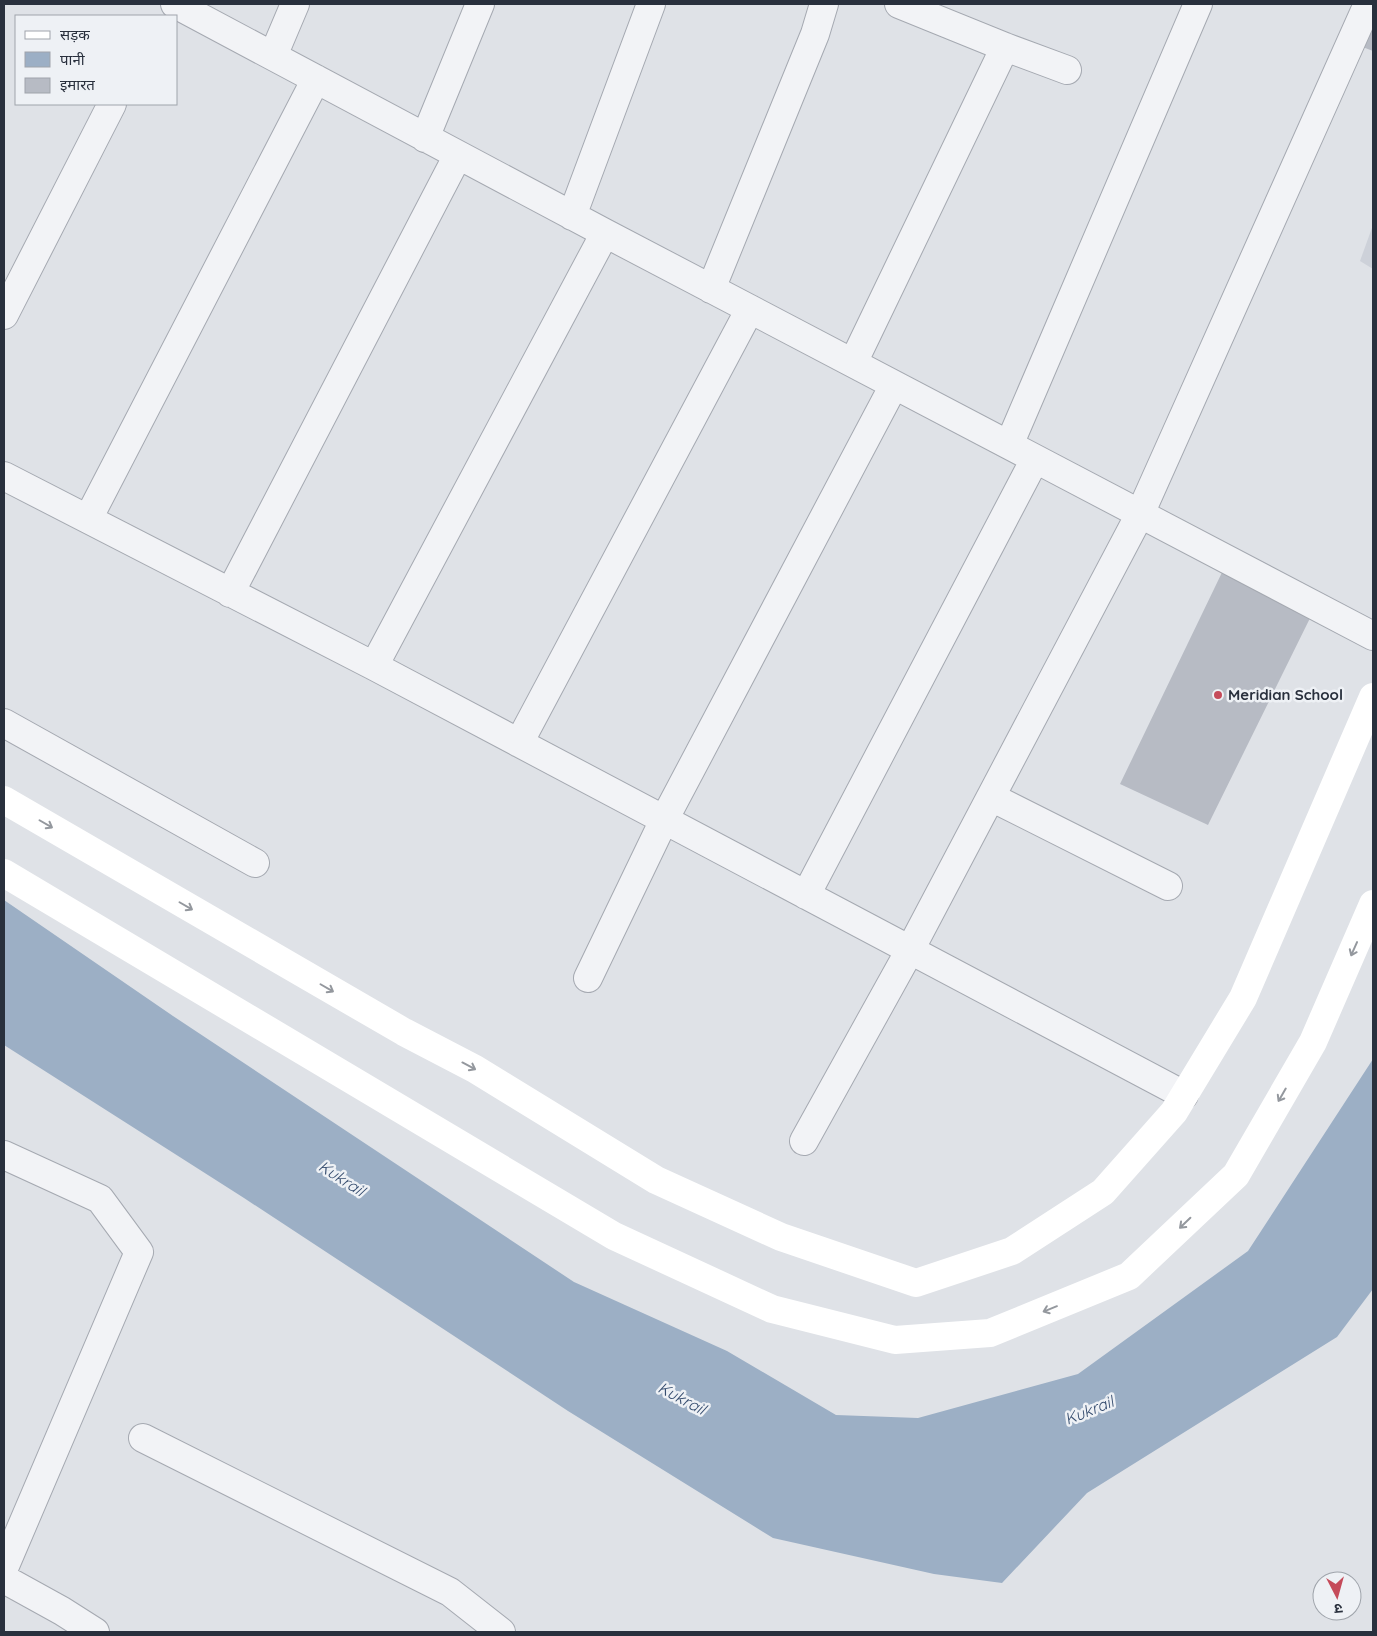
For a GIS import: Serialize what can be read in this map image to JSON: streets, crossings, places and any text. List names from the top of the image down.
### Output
{
  "water": ["Kukrail"],
  "places": ["Meridian School"],
  "legend": ["सड़क", "पानी", "इमारत"],
  "north": "bottom"
}
